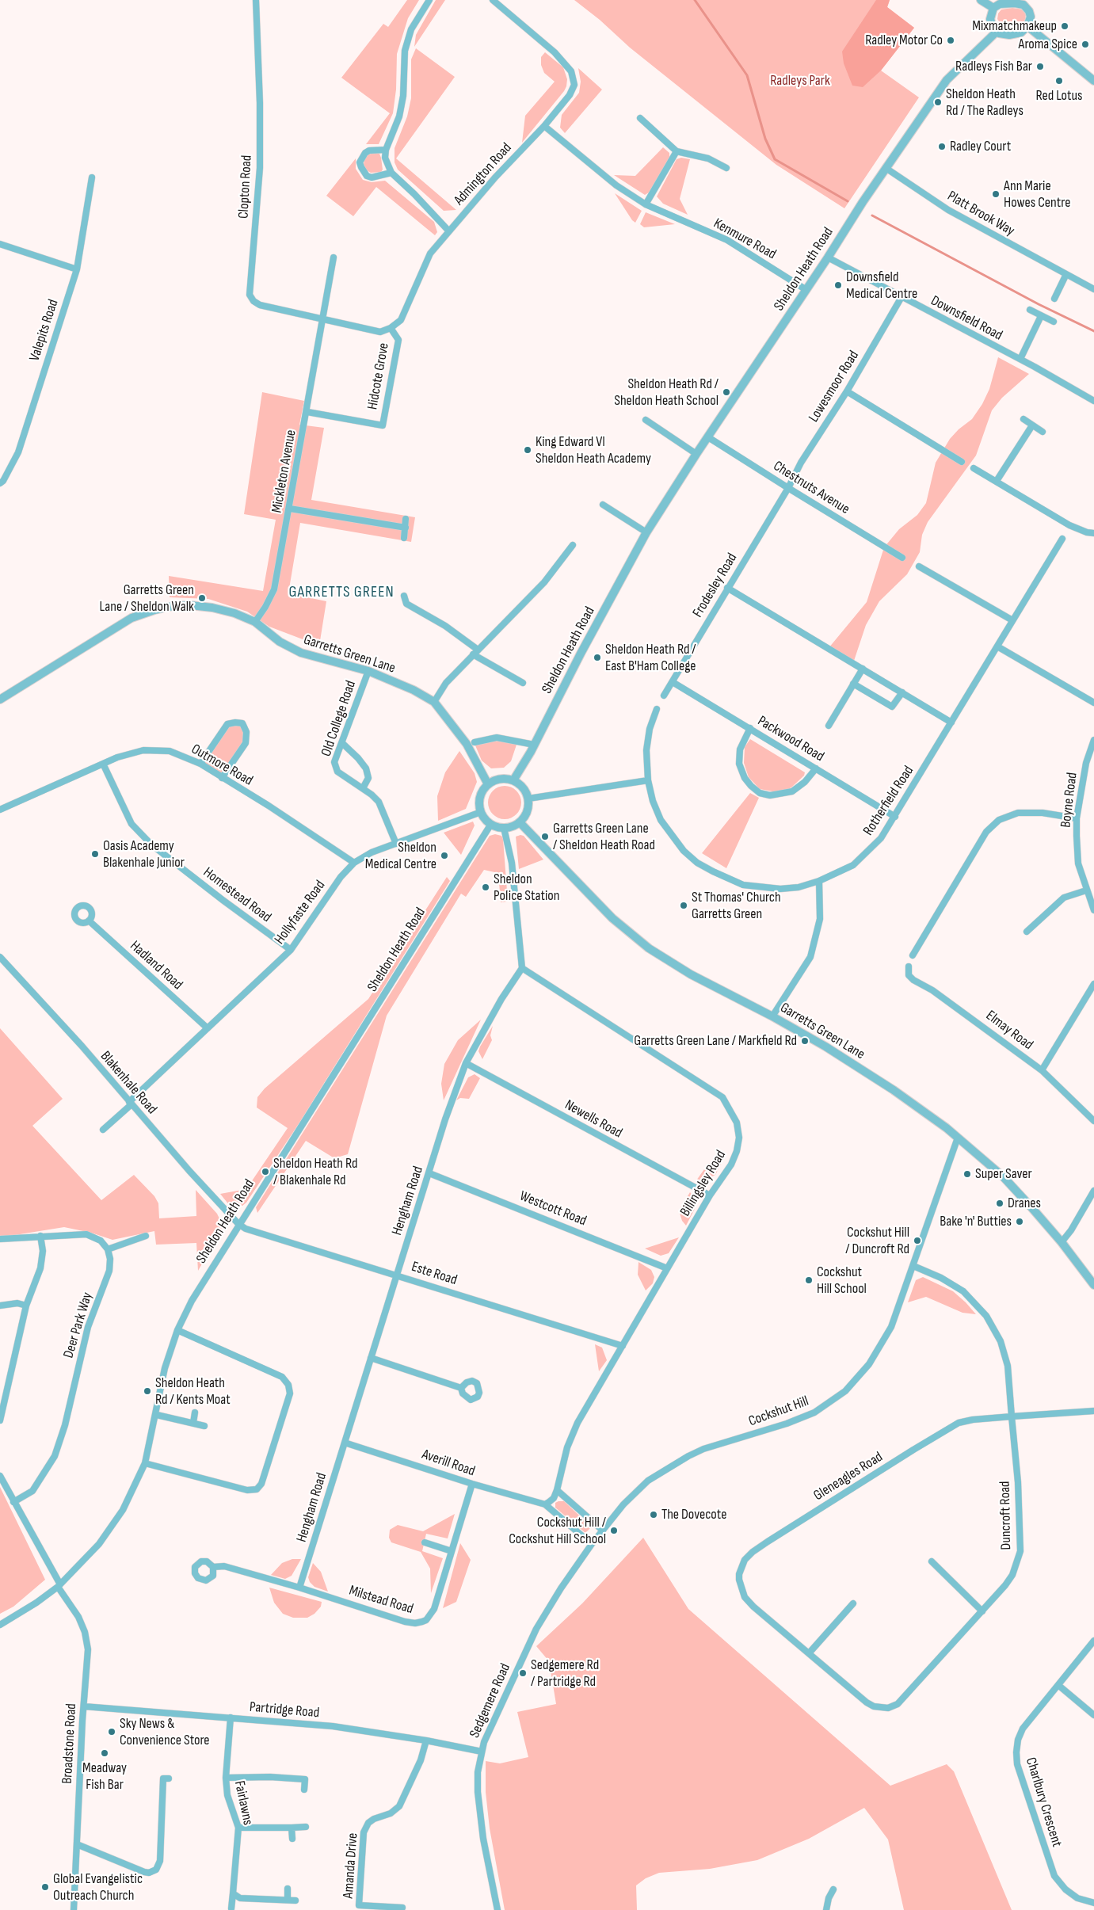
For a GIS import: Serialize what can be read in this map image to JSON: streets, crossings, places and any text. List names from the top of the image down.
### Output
{
  "streets": {
    "street": [
      "Admington Road",
      "Clopton Road",
      "Platt Brook Way",
      "Kenmure Road",
      "Sheldon Heath Road",
      "Downsfield Road",
      "Valepits Road",
      "Hidcote Grove",
      "Lowesmoor Road",
      "Mickleton Avenue",
      "Chestnuts Avenue",
      "Frodesley Road",
      "Garretts Green Lane",
      "Old College Road",
      "Packwood Road",
      "Outmore Road",
      "Boyne Road",
      "Rotherfield Road",
      "Homestead Road",
      "Hollyfaste Road",
      "Hadland Road",
      "Elmay Road",
      "Blakenhale Road",
      "Newells Road",
      "Billingsley Road",
      "Hengham Road",
      "Westcott Road",
      "Este Road",
      "Deer Park Way",
      "Cockshut Hill",
      "Averill Road",
      "Gleneagles Road",
      "Duncroft Road",
      "Milstead Road",
      "Sedgemere Road",
      "Partridge Road",
      "Broadstone Road",
      "Charlbury Crescent",
      "Fairlawns",
      "Amanda Drive"
    ]
  },
  "crossings": [
    ["Admington Road", "Kenmure Road"],
    ["Admington Road", "Hidcote Grove"],
    ["Clopton Road", "Mickleton Avenue"],
    ["Platt Brook Way", "Sheldon Heath Road"],
    ["Kenmure Road", "Sheldon Heath Road"],
    ["Sheldon Heath Road", "Downsfield Road"],
    ["Sheldon Heath Road", "Chestnuts Avenue"],
    ["Sheldon Heath Road", "Garretts Green Lane"],
    ["Sheldon Heath Road", "Hollyfaste Road"],
    ["Sheldon Heath Road", "Blakenhale Road"],
    ["Sheldon Heath Road", "Este Road"],
    ["Sheldon Heath Road", "Broadstone Road"],
    ["Downsfield Road", "Lowesmoor Road"],
    ["Hidcote Grove", "Mickleton Avenue"],
    ["Lowesmoor Road", "Chestnuts Avenue"],
    ["Lowesmoor Road", "Frodesley Road"],
    ["Mickleton Avenue", "Garretts Green Lane"],
    ["Chestnuts Avenue", "Frodesley Road"],
    ["Frodesley Road", "Packwood Road"],
    ["Garretts Green Lane", "Old College Road"],
    ["Garretts Green Lane", "Hollyfaste Road"],
    ["Garretts Green Lane", "Cockshut Hill"],
    ["Old College Road", "Hollyfaste Road"],
    ["Packwood Road", "Rotherfield Road"],
    ["Outmore Road", "Homestead Road"],
    ["Outmore Road", "Hollyfaste Road"],
    ["Homestead Road", "Hollyfaste Road"],
    ["Hollyfaste Road", "Hadland Road"],
    ["Hollyfaste Road", "Blakenhale Road"],
    ["Blakenhale Road", "Este Road"],
    ["Newells Road", "Billingsley Road"],
    ["Newells Road", "Hengham Road"],
    ["Billingsley Road", "Hengham Road"],
    ["Billingsley Road", "Westcott Road"],
    ["Billingsley Road", "Este Road"],
    ["Hengham Road", "Westcott Road"],
    ["Hengham Road", "Este Road"],
    ["Hengham Road", "Averill Road"],
    ["Hengham Road", "Milstead Road"],
    ["Deer Park Way", "Broadstone Road"],
    ["Cockshut Hill", "Averill Road"],
    ["Cockshut Hill", "Duncroft Road"],
    ["Cockshut Hill", "Sedgemere Road"],
    ["Averill Road", "Milstead Road"],
    ["Averill Road", "Sedgemere Road"],
    ["Gleneagles Road", "Duncroft Road"],
    ["Sedgemere Road", "Partridge Road"],
    ["Partridge Road", "Broadstone Road"],
    ["Partridge Road", "Fairlawns"],
    ["Partridge Road", "Amanda Drive"]
  ],
  "districts": ["GARRETTS GREEN"],
  "parks": ["Radleys Park"],
  "places": [
    "Mixmatchmakeup",
    "Radley Motor Co",
    "Aroma Spice",
    "Radleys Fish Bar",
    "Red Lotus",
    "Sheldon Heath Rd / The Radleys",
    "Radley Court",
    "Ann Marie Howes Centre",
    "Downsfield Medical Centre",
    "Sheldon Heath Rd / Sheldon Heath School",
    "King Edward VI Sheldon Heath Academy",
    "Garretts Green Lane / Sheldon Walk",
    "Sheldon Heath Rd / East B'Ham College",
    "Garretts Green Lane / Sheldon Heath Road",
    "Oasis Academy Blakenhale Junior",
    "Sheldon Medical Centre",
    "Sheldon Police Station",
    "St Thomas' Church Garretts Green",
    "Garretts Green Lane / Markfield Rd",
    "Sheldon Heath Rd / Blakenhale Rd",
    "Super Saver",
    "Dranes",
    "Bake 'n' Butties",
    "Cockshut Hill / Duncroft Rd",
    "Cockshut Hill School",
    "Sheldon Heath Rd / Kents Moat",
    "The Dovecote",
    "Cockshut Hill / Cockshut Hill School",
    "Sedgemere Rd / Partridge Rd",
    "Sky News & Convenience Store",
    "Meadway Fish Bar",
    "Global Evangelistic Outreach Church"
  ]
}
